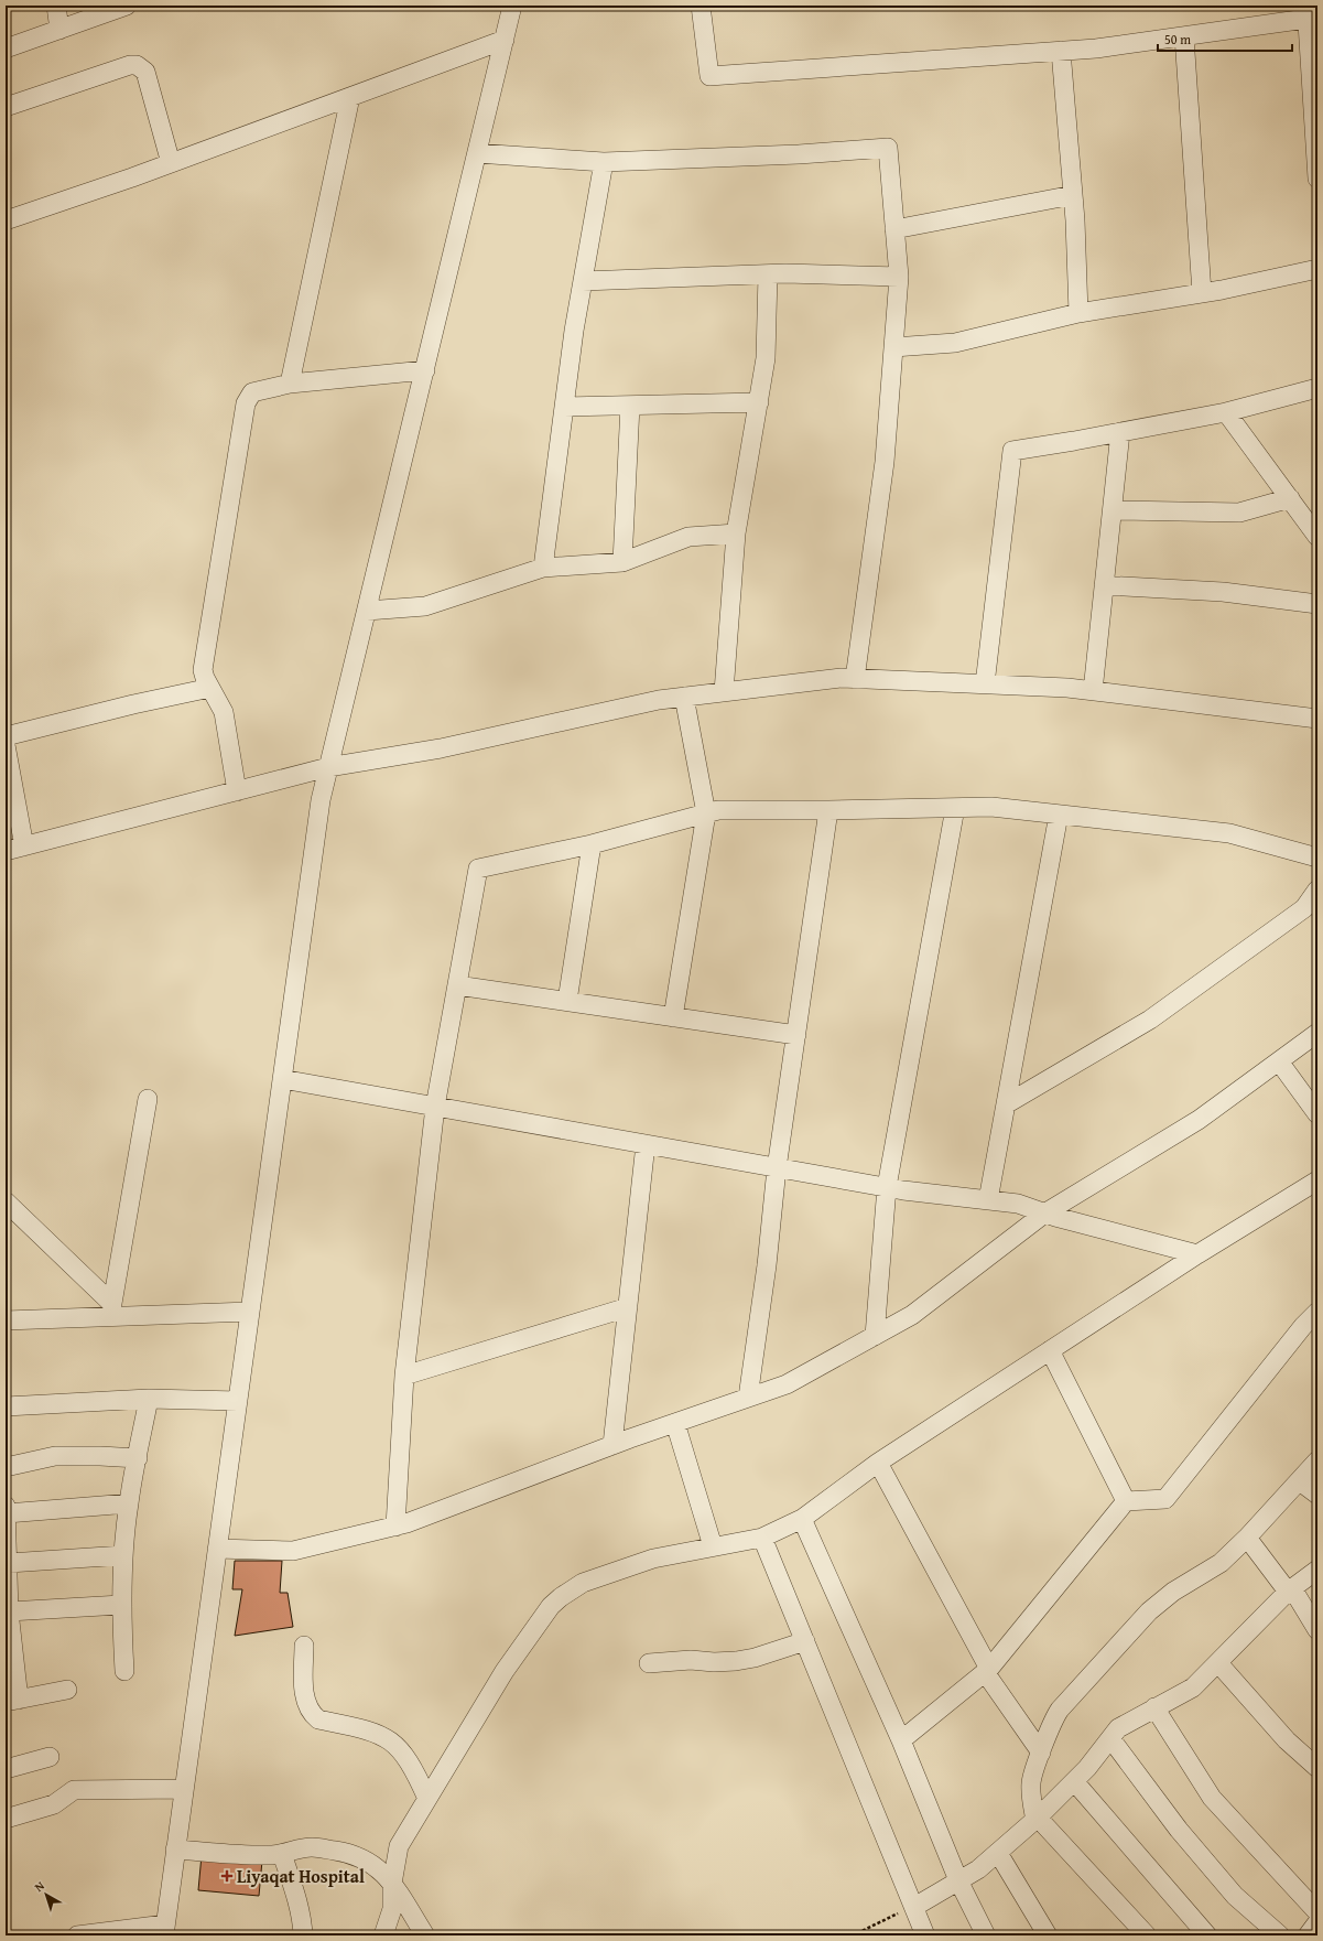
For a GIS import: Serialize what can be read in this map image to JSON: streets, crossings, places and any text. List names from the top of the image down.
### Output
{
  "places": {
    "health": ["Liyaqat Hospital"]
  },
  "scale_bar": "50 m",
  "north": "top left"
}
